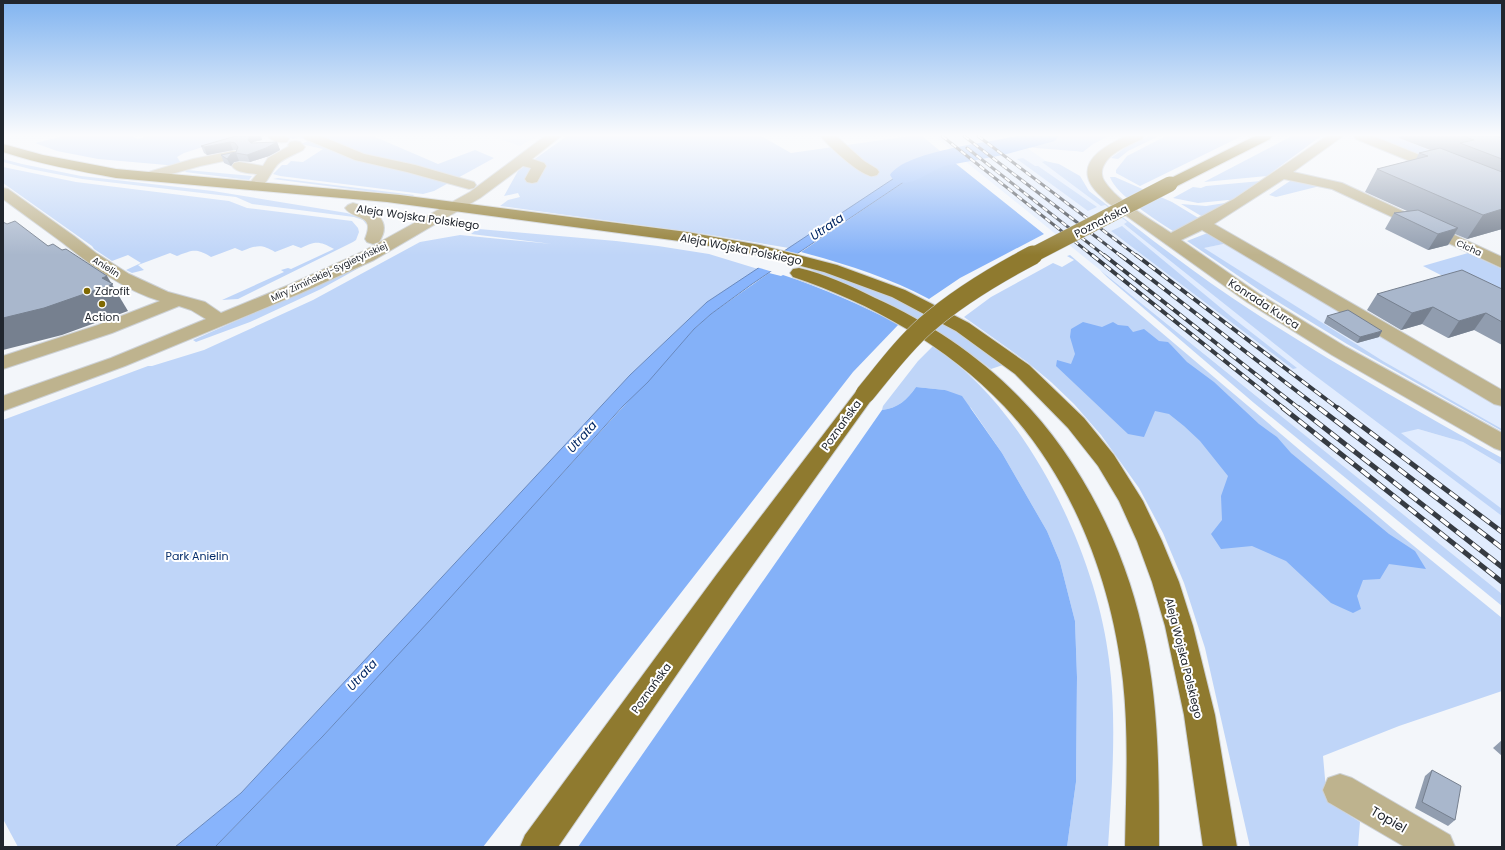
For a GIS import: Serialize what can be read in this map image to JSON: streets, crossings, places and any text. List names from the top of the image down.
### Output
{
  "streets": {
    "main road": ["Aleja Wojska Polskiego", "Poznańska"],
    "street": [
      "Cicha",
      "Anielin",
      "Miry Zimińskiej-Sygietyńskiej",
      "Konrada Kurca",
      "Topiel"
    ]
  },
  "crossings": [
    ["Aleja Wojska Polskiego", "Miry Zimińskiej-Sygietyńskiej"],
    ["Anielin", "Miry Zimińskiej-Sygietyńskiej"]
  ],
  "water": ["Utrata"],
  "parks": ["Park Anielin"],
  "places": ["Zdrofit", "Action"]
}
